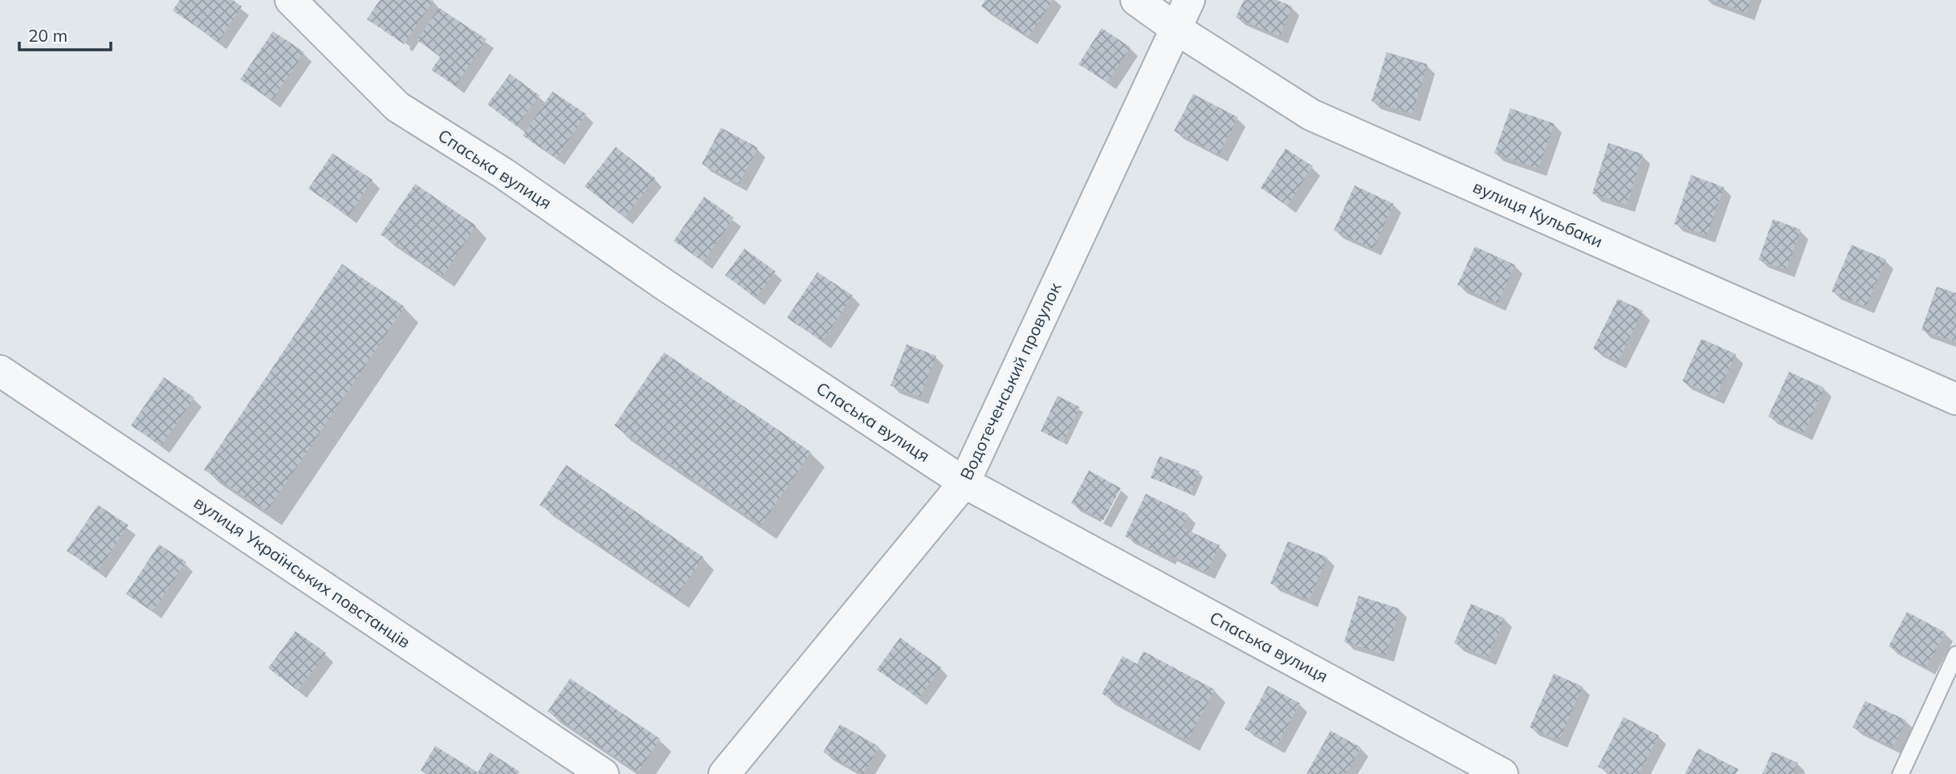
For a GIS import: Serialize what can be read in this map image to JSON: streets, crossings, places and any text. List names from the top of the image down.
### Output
{
  "streets": {
    "street": [
      "Спаська вулиця",
      "вулиця Кульбаки",
      "Водотеченський провулок",
      "вулиця Українських повстанців"
    ]
  },
  "crossings": [
    ["Спаська вулиця", "Водотеченський провулок"],
    ["вулиця Кульбаки", "Водотеченський провулок"]
  ],
  "scale_bar": "20 m"
}
